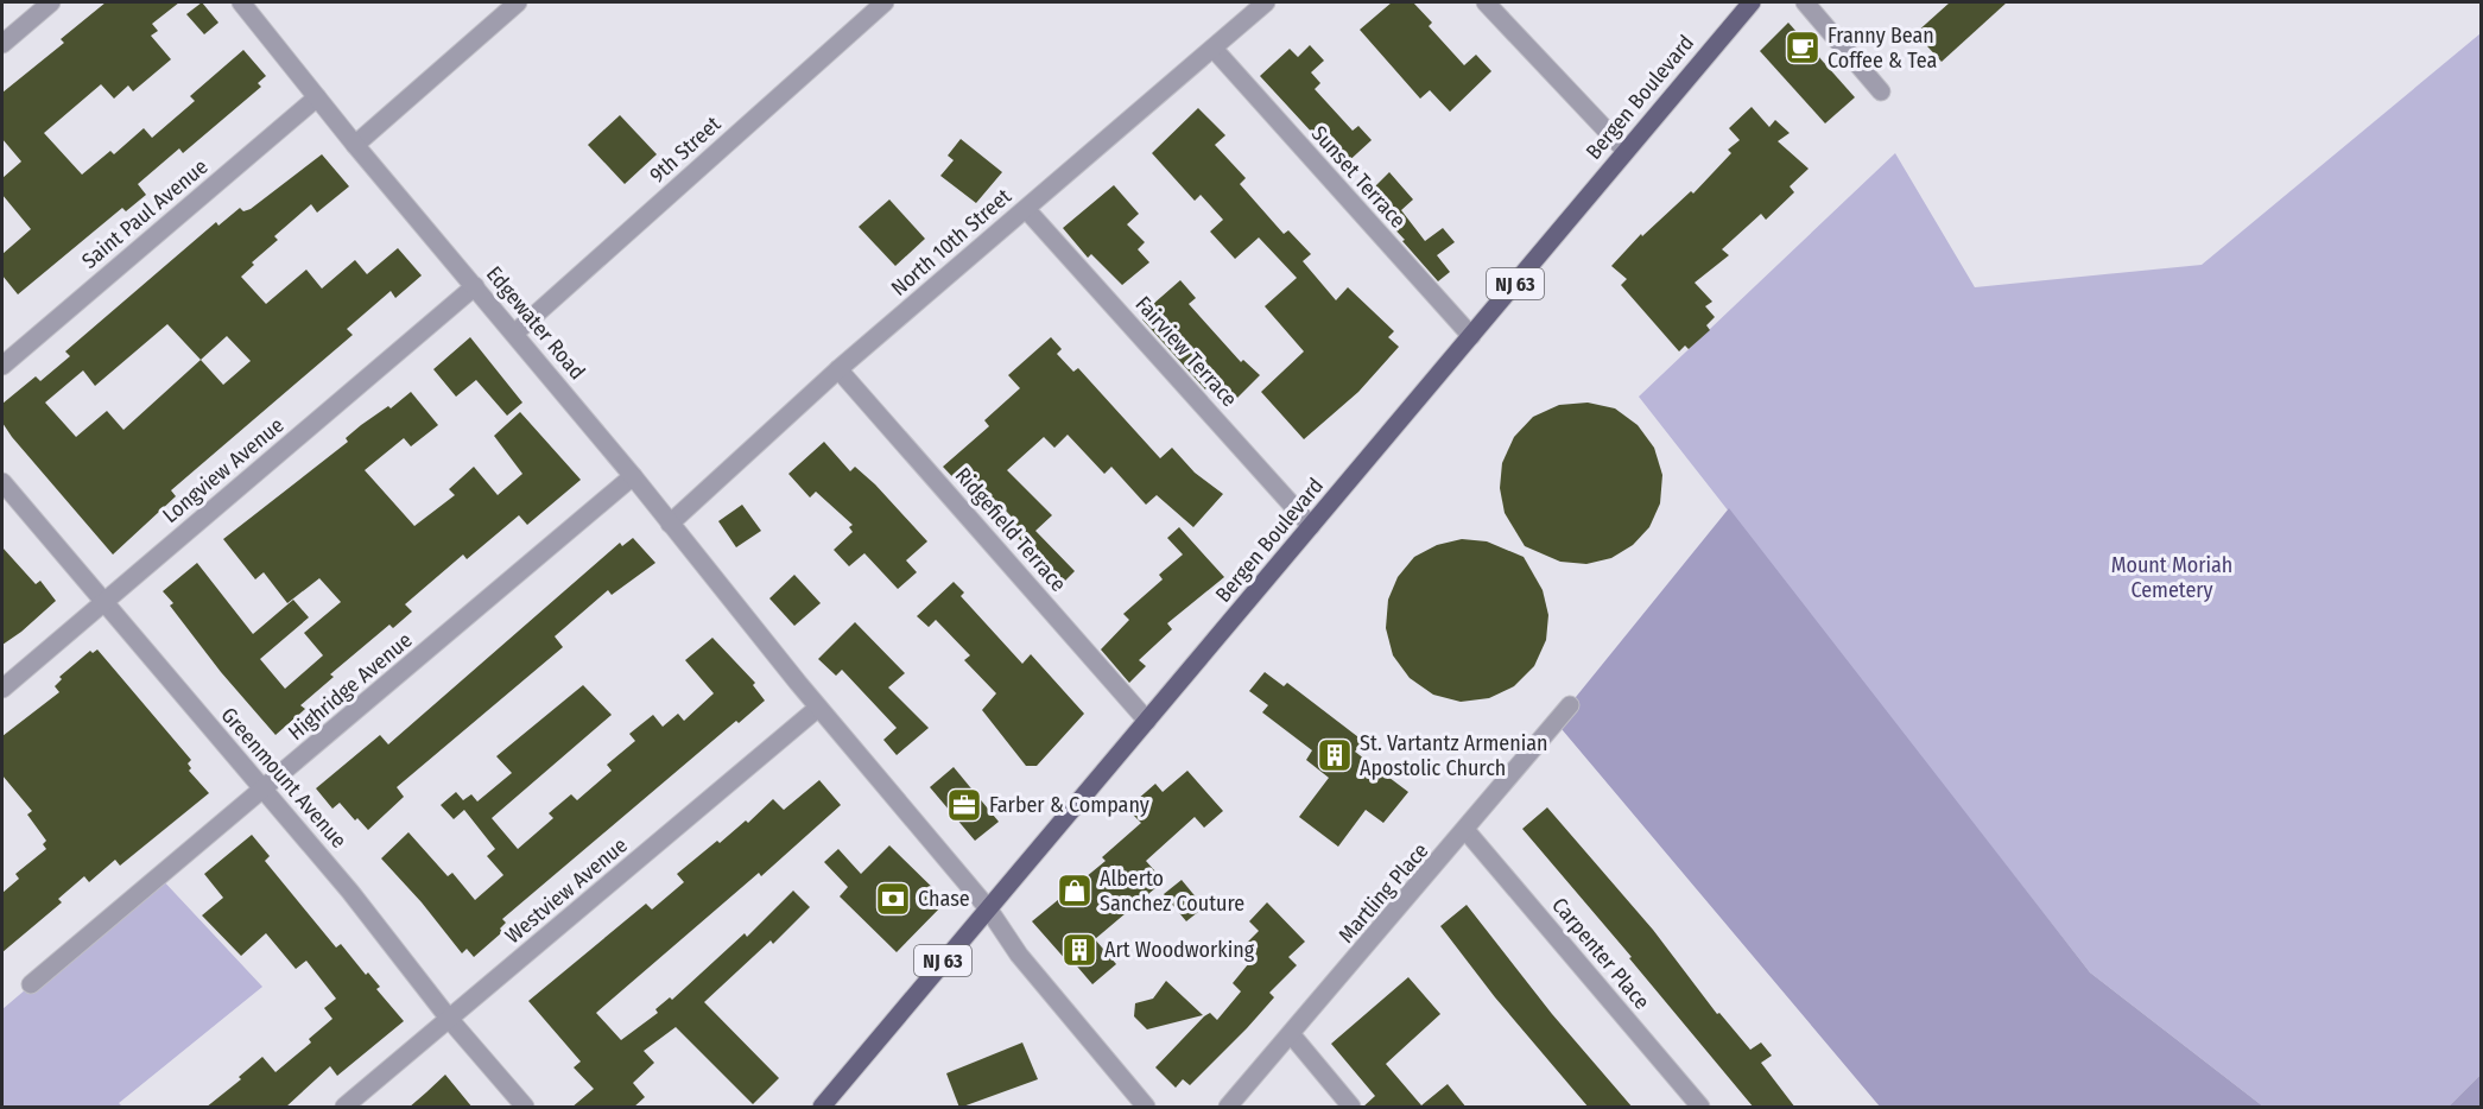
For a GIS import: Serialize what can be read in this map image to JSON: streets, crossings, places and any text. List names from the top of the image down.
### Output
{
  "streets": {
    "main road": ["Bergen Boulevard", "NJ 63"],
    "street": [
      "9th Street",
      "Sunset Terrace",
      "Saint Paul Avenue",
      "North 10th Street",
      "Edgewater Road",
      "Fairview Terrace",
      "Longview Avenue",
      "Ridgefield Terrace",
      "Highridge Avenue",
      "Greenmount Avenue",
      "Westview Avenue",
      "Martling Place",
      "Carpenter Place"
    ]
  },
  "crossings": [
    ["Bergen Boulevard", "Sunset Terrace"],
    ["Bergen Boulevard", "Edgewater Road"],
    ["Bergen Boulevard", "Fairview Terrace"],
    ["Bergen Boulevard", "Ridgefield Terrace"],
    ["9th Street", "Edgewater Road"],
    ["Sunset Terrace", "North 10th Street"],
    ["Saint Paul Avenue", "Edgewater Road"],
    ["North 10th Street", "Edgewater Road"],
    ["North 10th Street", "Fairview Terrace"],
    ["North 10th Street", "Ridgefield Terrace"],
    ["Edgewater Road", "Longview Avenue"],
    ["Edgewater Road", "Highridge Avenue"],
    ["Edgewater Road", "Westview Avenue"],
    ["Longview Avenue", "Greenmount Avenue"],
    ["Highridge Avenue", "Greenmount Avenue"],
    ["Greenmount Avenue", "Westview Avenue"],
    ["Martling Place", "Carpenter Place"]
  ],
  "parks": ["Mount Moriah Cemetery"],
  "places": {
    "cafe": ["Franny Bean Coffee & Tea"],
    "building": ["St. Vartantz Armenian Apostolic Church", "Art Woodworking"],
    "office": ["Farber & Company"],
    "shop": ["Alberto Sanchez Couture"],
    "bank": ["Chase"]
  }
}
